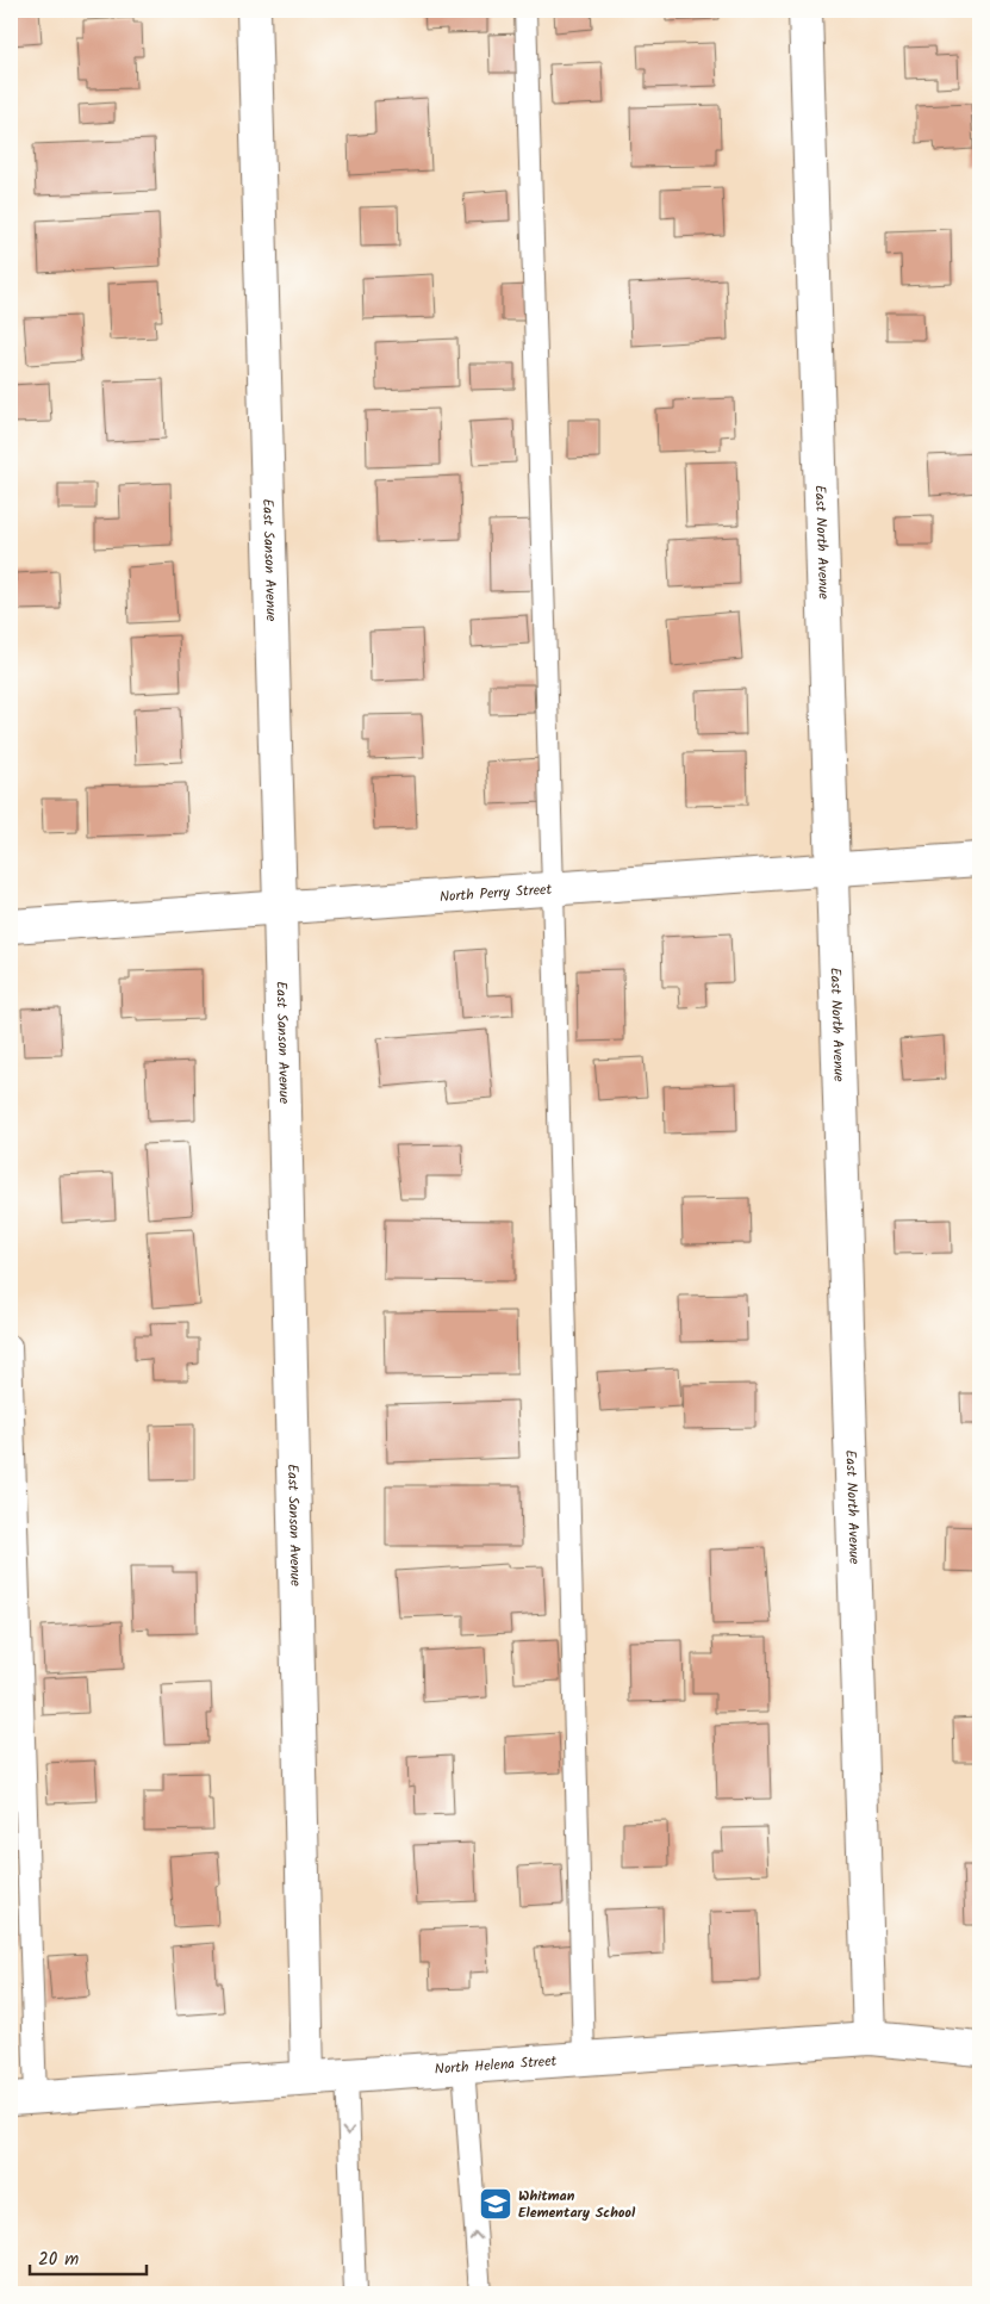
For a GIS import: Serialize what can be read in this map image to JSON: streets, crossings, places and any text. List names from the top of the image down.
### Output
{
  "streets": {
    "street": [
      "East North Avenue",
      "East Sanson Avenue",
      "North Perry Street",
      "North Helena Street"
    ]
  },
  "crossings": [
    ["East North Avenue", "North Perry Street"],
    ["East North Avenue", "North Helena Street"],
    ["East Sanson Avenue", "North Perry Street"],
    ["East Sanson Avenue", "North Helena Street"]
  ],
  "places": {
    "school or university": ["Whitman Elementary School"]
  },
  "scale_bar": "20 m"
}
